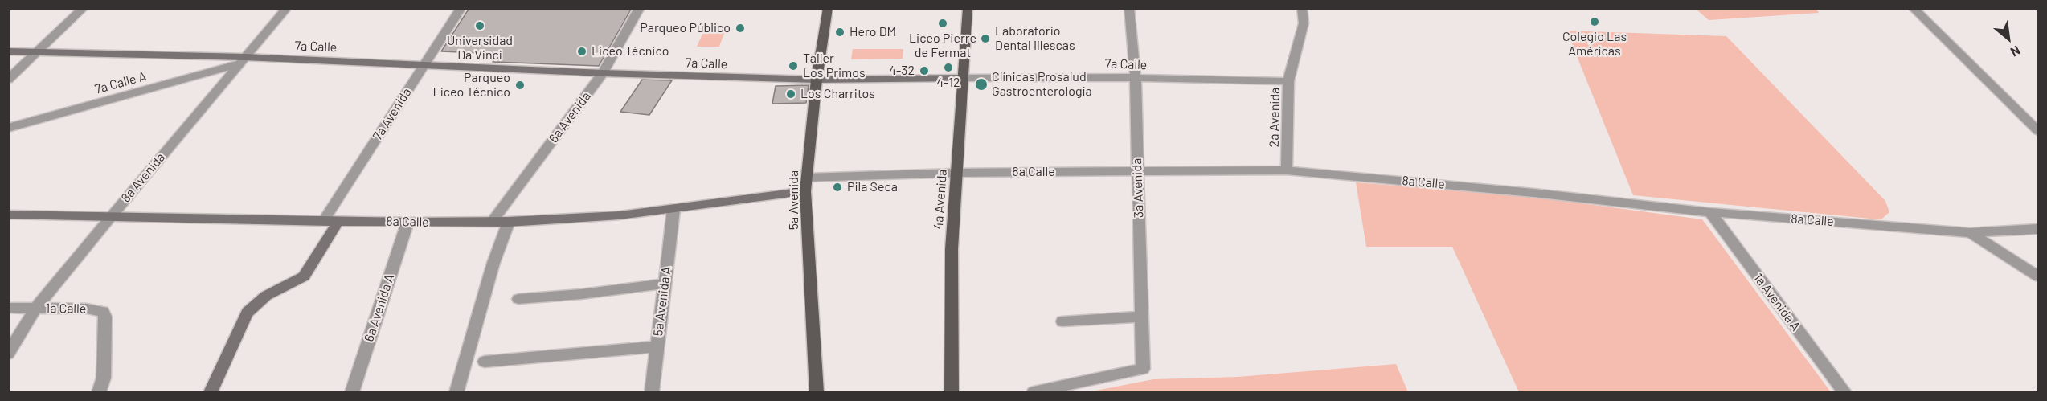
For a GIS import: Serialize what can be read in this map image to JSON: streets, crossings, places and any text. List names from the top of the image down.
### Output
{
  "streets": {
    "main road": [
      "7a Calle",
      "8a Calle",
      "4a Avenida",
      "5a Avenida"
    ],
    "street": [
      "7a Calle A",
      "7a Avenida",
      "6a Avenida",
      "2a Avenida",
      "8a Avenida",
      "3a Avenida",
      "5a Avenida A",
      "1a Avenida A",
      "6a Avenida A",
      "1a Calle"
    ]
  },
  "crossings": [
    ["7a Calle", "7a Calle A"],
    ["7a Calle", "7a Avenida"],
    ["7a Calle", "6a Avenida"],
    ["7a Calle", "2a Avenida"],
    ["7a Calle", "8a Avenida"],
    ["7a Calle", "3a Avenida"],
    ["7a Calle", "4a Avenida"],
    ["7a Calle", "5a Avenida"],
    ["7a Calle A", "8a Avenida"],
    ["7a Avenida", "8a Calle"],
    ["6a Avenida", "8a Calle"],
    ["2a Avenida", "8a Calle"],
    ["8a Calle", "8a Avenida"],
    ["8a Calle", "3a Avenida"],
    ["8a Calle", "4a Avenida"],
    ["8a Calle", "5a Avenida"],
    ["8a Calle", "5a Avenida A"],
    ["8a Calle", "1a Avenida A"],
    ["8a Calle", "6a Avenida A"],
    ["8a Avenida", "1a Calle"]
  ],
  "places": [
    "Colegio Las Américas",
    "Liceo Pierre de Fermat",
    "Universidad Da Vinci",
    "Parqueo Público",
    "Hero DM",
    "Laboratorio Dental Illescas",
    "Liceo Técnico",
    "Taller Los Primos",
    "4-12",
    "4-32",
    "Clínicas Prosalud Gastroenterologia",
    "Parqueo Liceo Técnico",
    "Los Charritos",
    "Pila Seca"
  ],
  "north": "bottom right"
}
